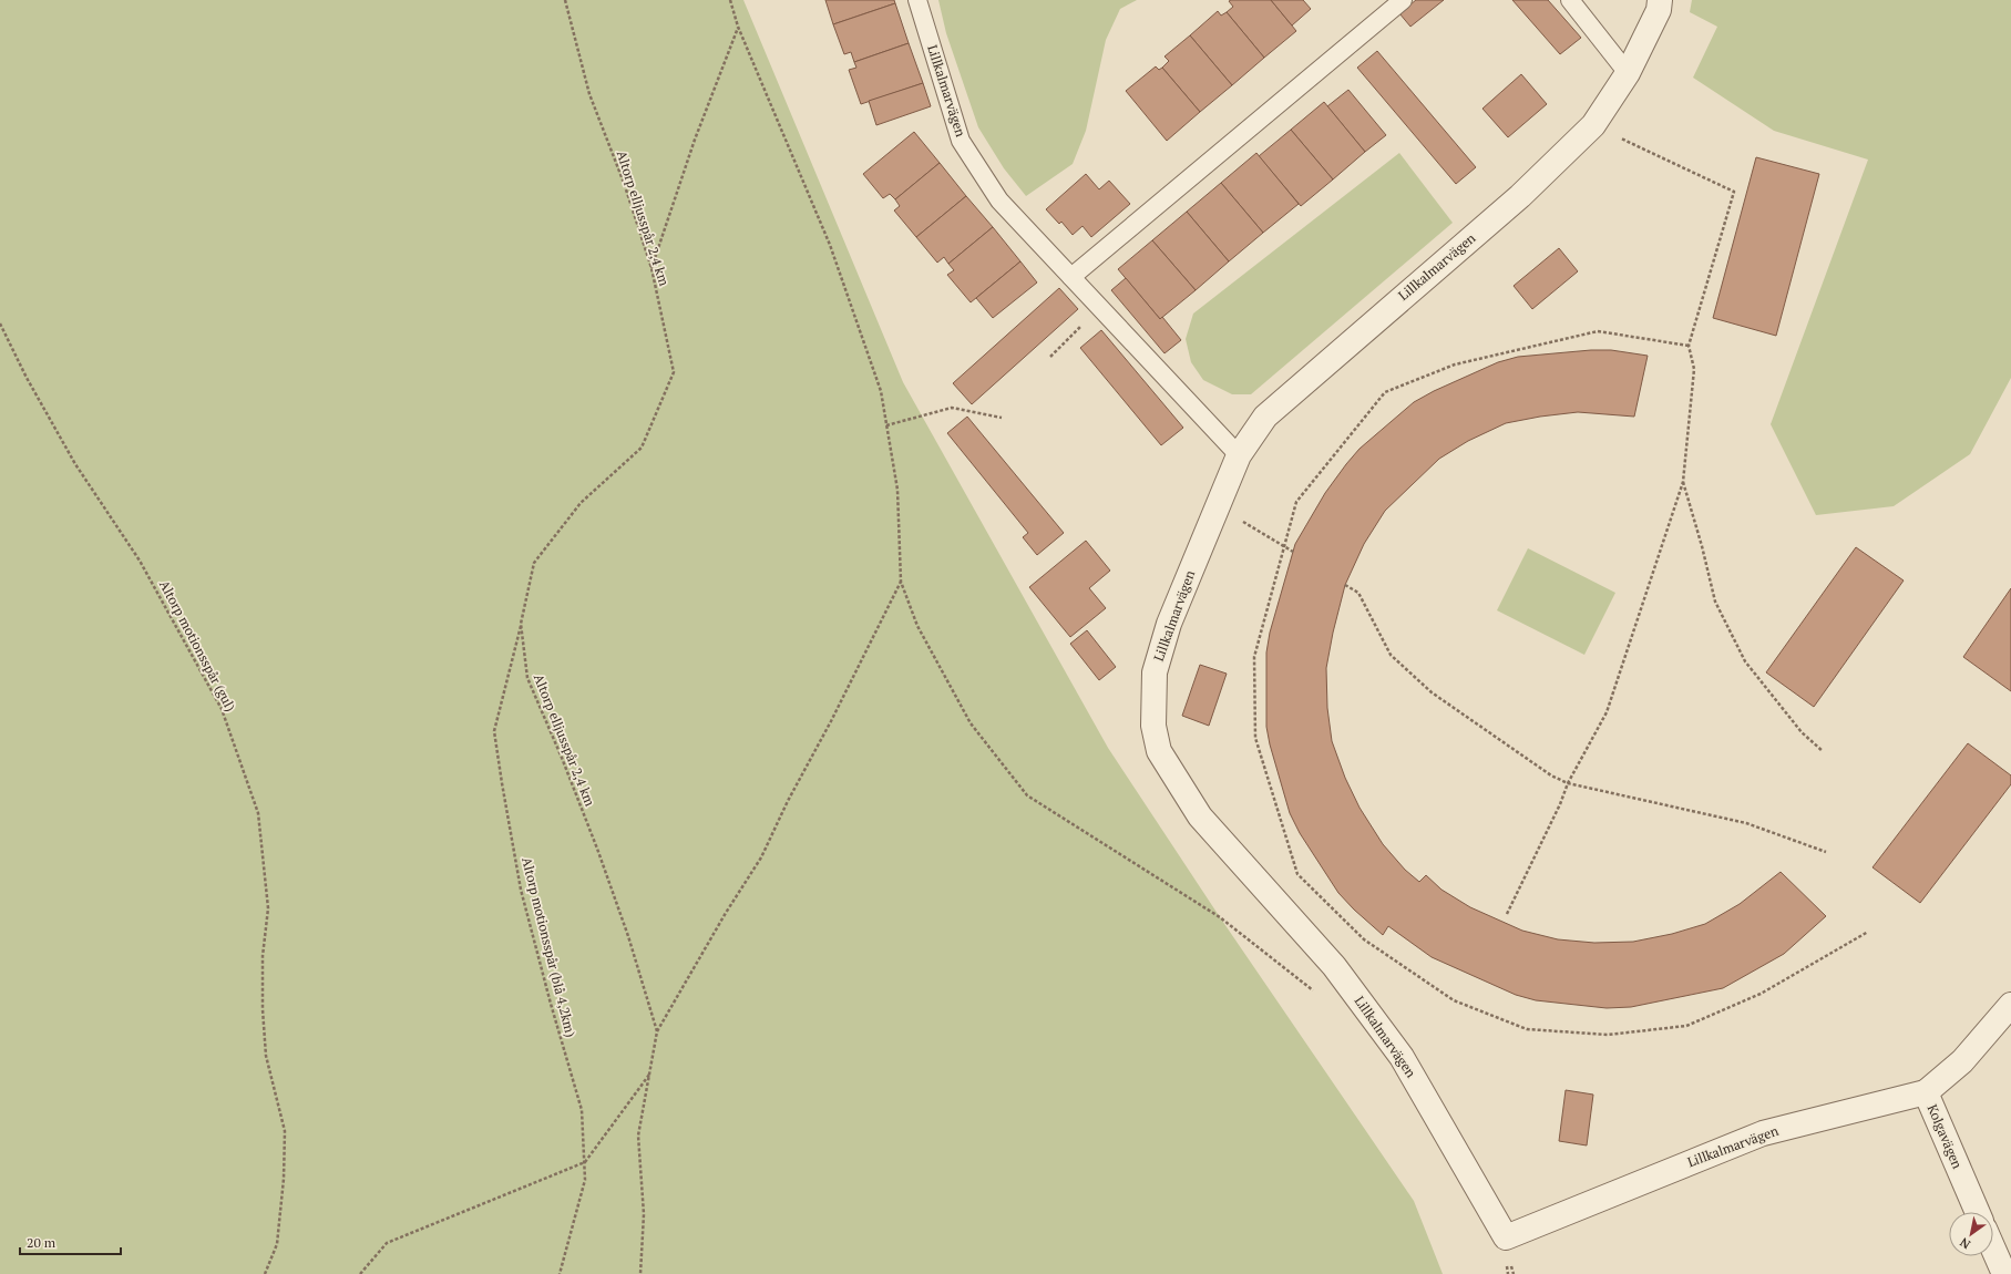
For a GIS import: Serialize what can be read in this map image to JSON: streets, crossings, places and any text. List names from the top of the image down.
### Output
{
  "streets": {
    "street": ["Lillkalmarvägen", "Kolgavägen"],
    "path": ["Altorp elljusspår 2,4 km", "Altorp motionsspår (gul)", "Altorp motionsspår (blå 4,2km)"]
  },
  "crossings": [
    ["Lillkalmarvägen", "Kolgavägen"],
    ["Altorp elljusspår 2,4 km", "Altorp motionsspår (blå 4,2km)"]
  ],
  "scale_bar": "20 m",
  "north": "bottom left"
}
